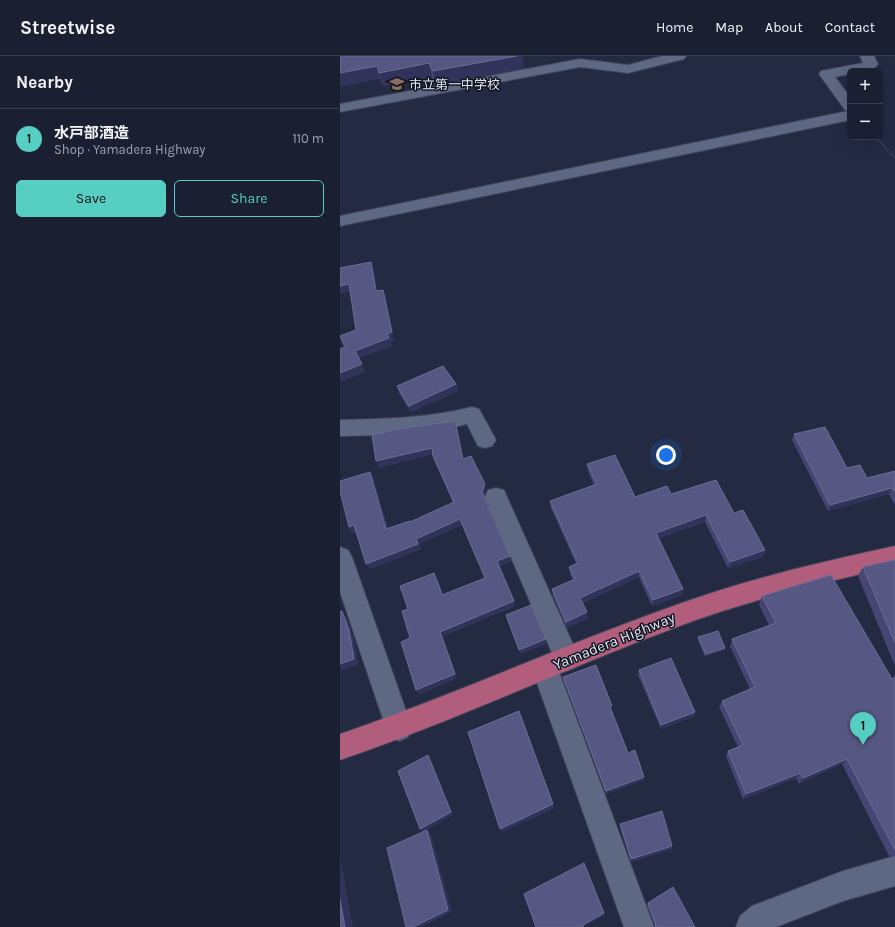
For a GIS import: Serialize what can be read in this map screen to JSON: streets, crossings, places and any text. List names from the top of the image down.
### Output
{
  "streets": {
    "main road": ["Yamadera Highway"]
  },
  "places": {
    "school or university": ["市立第一中学校"]
  },
  "page": {
    "header": "Streetwise",
    "nav": [
      "Home",
      "Map",
      "About",
      "Contact"
    ],
    "heading": "Nearby",
    "map_buttons": ["+", "−"],
    "list": [
      {
        "mark": "1",
        "name": "水戸部酒造",
        "note": "Shop · Yamadera Highway",
        "value": "110 m"
      }
    ],
    "buttons": ["Save", "Share"],
    "pins": "1"
  }
}
